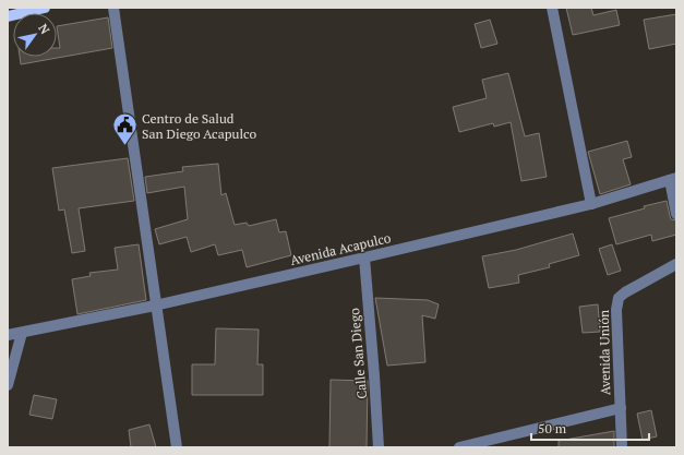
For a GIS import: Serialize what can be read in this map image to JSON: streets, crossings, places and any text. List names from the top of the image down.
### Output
{
  "streets": {
    "street": ["Avenida Acapulco", "Avenida Unión", "Calle San Diego"]
  },
  "crossings": [
    ["Avenida Acapulco", "Calle San Diego"]
  ],
  "places": {
    "public building": ["Centro de Salud San Diego Acapulco"]
  },
  "scale_bar": "50 m",
  "north": "top right"
}
